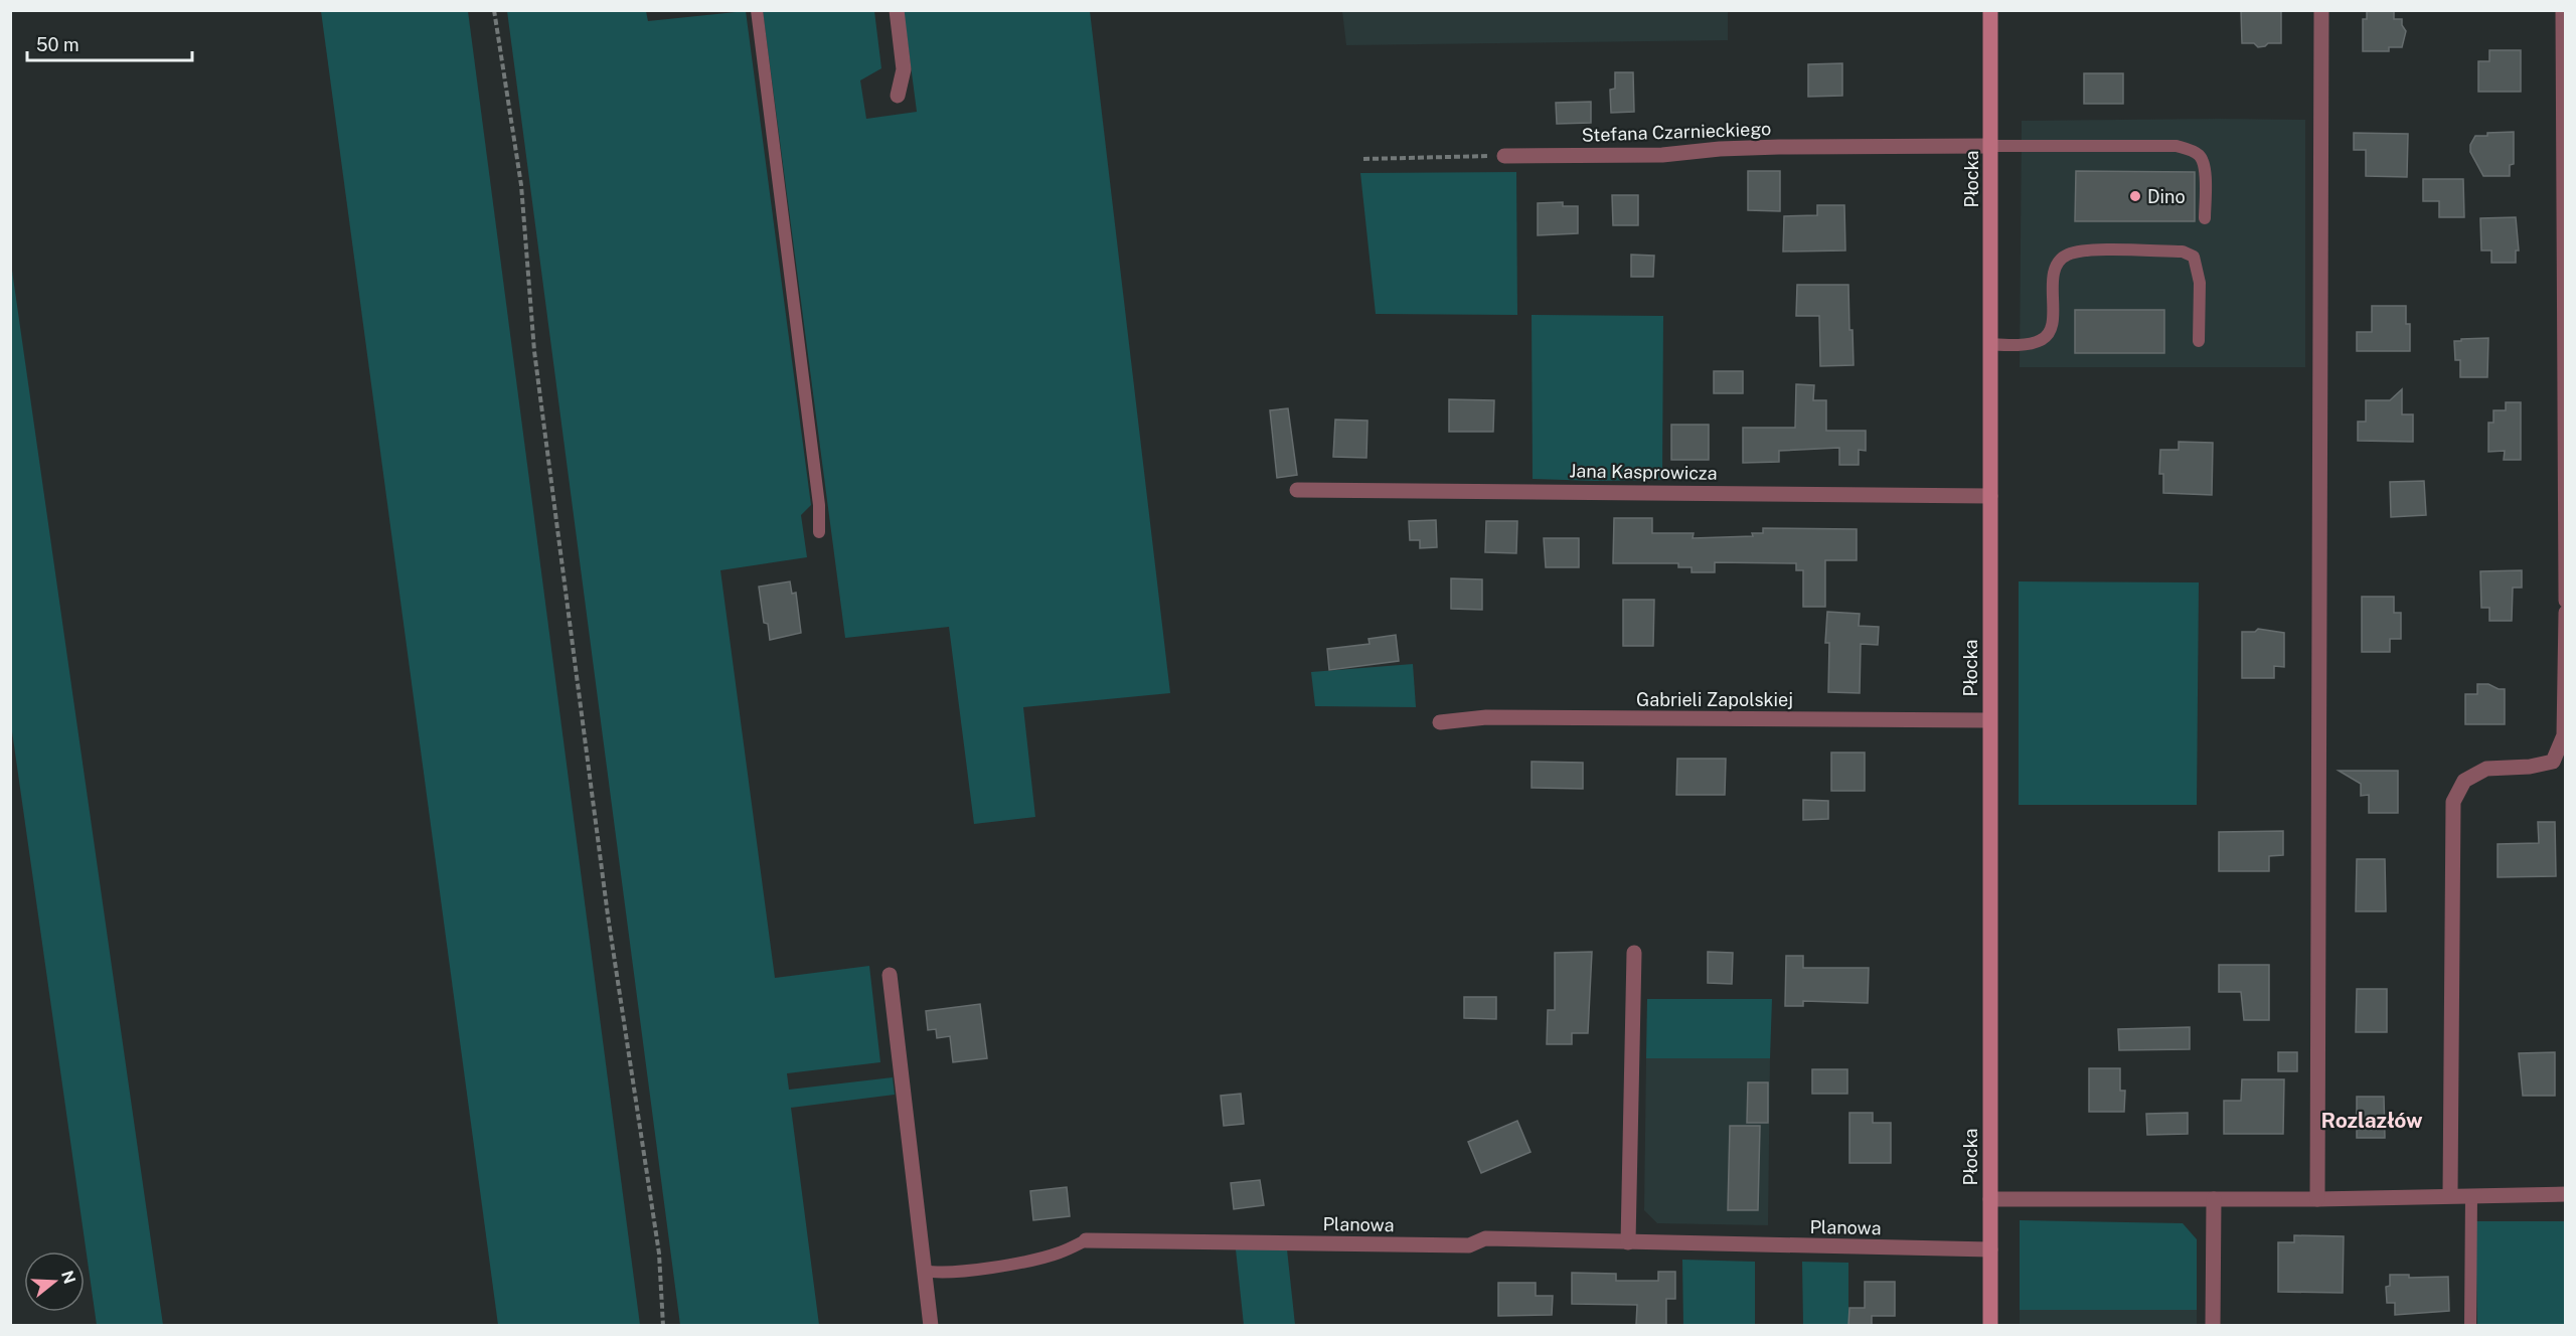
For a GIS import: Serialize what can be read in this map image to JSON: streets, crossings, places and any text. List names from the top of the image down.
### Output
{
  "streets": {
    "street": [
      "Stefana Czarnieckiego",
      "Płocka",
      "Jana Kasprowicza",
      "Gabrieli Zapolskiej",
      "Planowa"
    ]
  },
  "crossings": [
    ["Stefana Czarnieckiego", "Płocka"],
    ["Płocka", "Jana Kasprowicza"],
    ["Płocka", "Gabrieli Zapolskiej"],
    ["Płocka", "Planowa"]
  ],
  "districts": ["Rozlazłów"],
  "places": ["Dino"],
  "scale_bar": "50 m",
  "north": "right"
}
